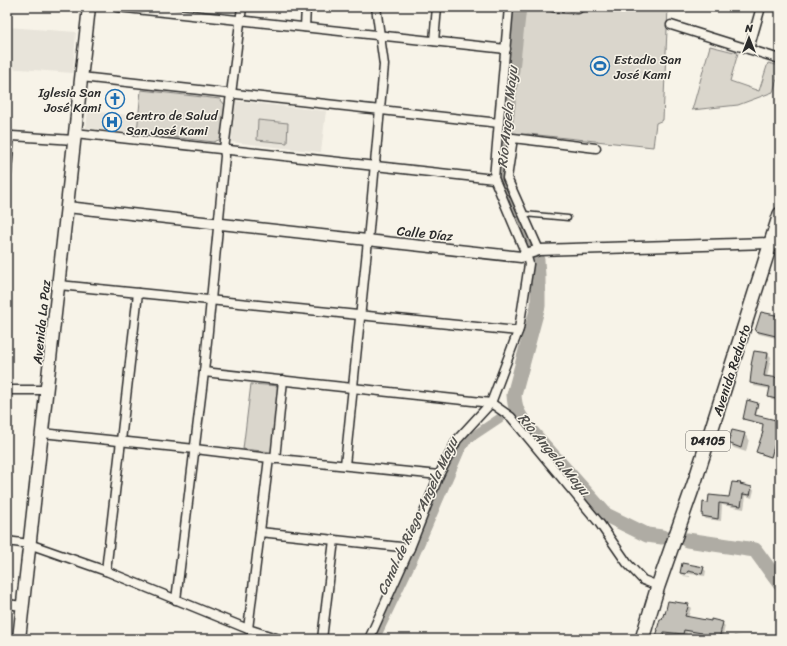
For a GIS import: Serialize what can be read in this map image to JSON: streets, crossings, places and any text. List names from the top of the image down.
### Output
{
  "streets": {
    "main road": ["Avenida La Paz", "Avenida Reducto", "D4105"],
    "street": ["Calle Díaz"]
  },
  "crossings": [
    ["Calle Díaz", "Avenida La Paz"],
    ["Calle Díaz", "Avenida Reducto"]
  ],
  "water": ["Río Angela Mayu", "Canal de Riego Angela Mayu"],
  "places": {
    "sports": ["Estadio San José Kami"],
    "church": ["Iglesia San José Kami"],
    "hospital": ["Centro de Salud San José Kami"]
  },
  "north": "top"
}
